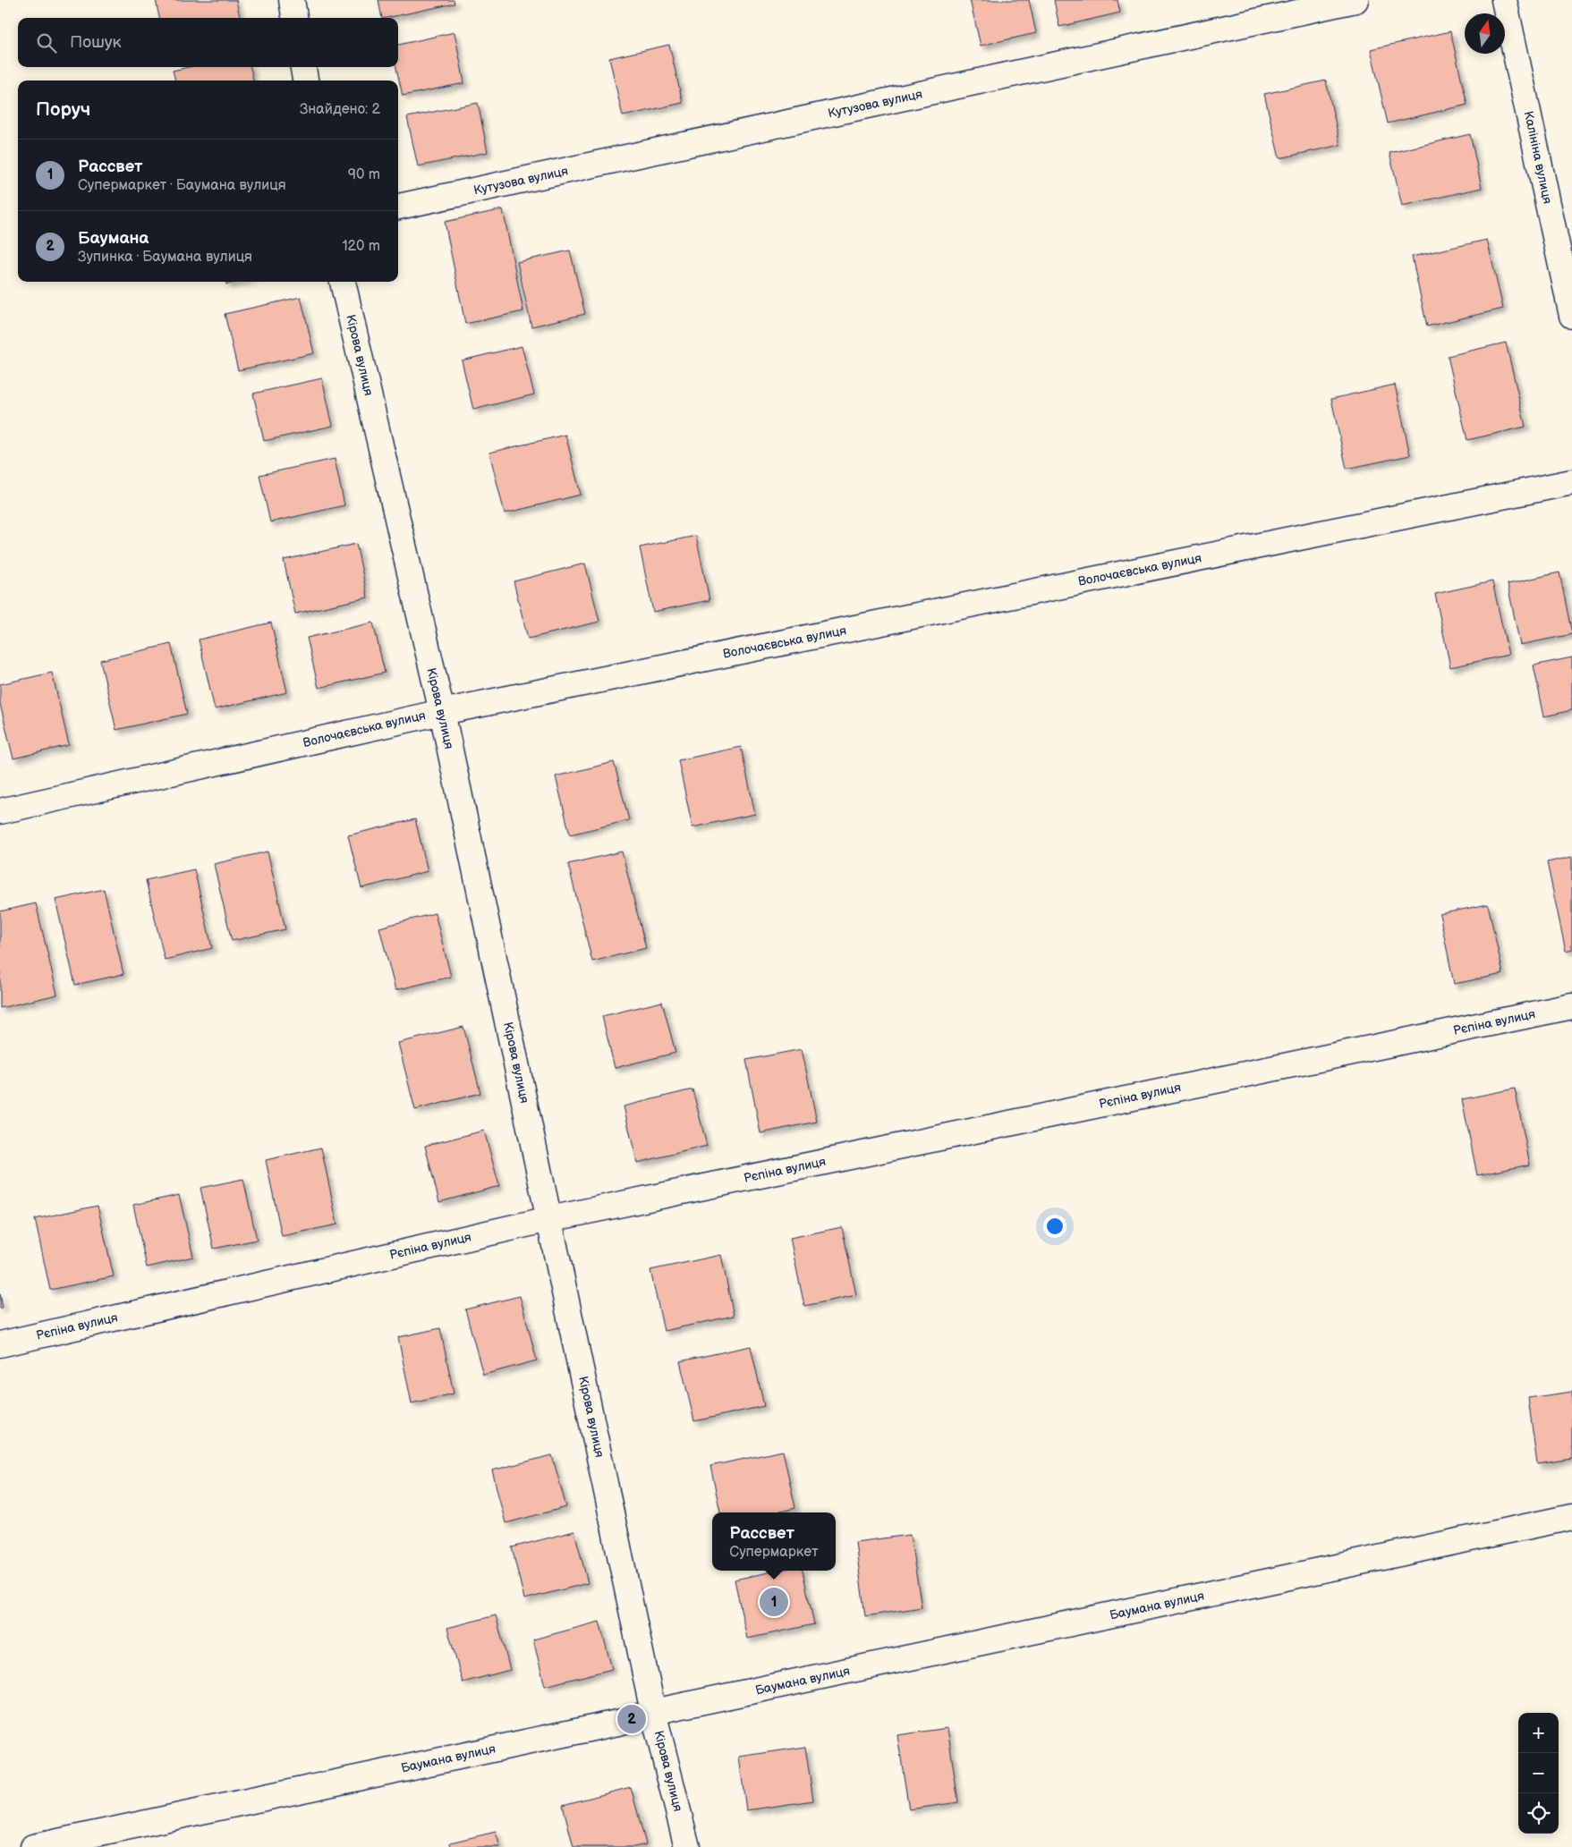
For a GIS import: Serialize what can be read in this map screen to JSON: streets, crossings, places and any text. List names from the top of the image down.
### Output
{
  "streets": {
    "street": [
      "Кутузова вулиця",
      "Калініна вулиця",
      "Кірова вулиця",
      "Волочаєвська вулиця",
      "Рєпіна вулиця",
      "Баумана вулиця"
    ]
  },
  "crossings": [
    ["Кірова вулиця", "Волочаєвська вулиця"],
    ["Кірова вулиця", "Рєпіна вулиця"],
    ["Кірова вулиця", "Баумана вулиця"]
  ],
  "north": "top",
  "page": {
    "search": "Пошук",
    "heading": ["Поруч", "Знайдено: 2"],
    "list": [
      {
        "mark": "1",
        "name": "Рассвет",
        "note": "Супермаркет · Баумана вулиця",
        "value": "90 m"
      },
      {
        "mark": "2",
        "name": "Баумана",
        "note": "Зупинка · Баумана вулиця",
        "value": "120 m"
      }
    ],
    "popup": ["Рассвет", "Супермаркет"],
    "pins": ["1", "2"],
    "map_buttons": ["+", "−"]
  }
}
